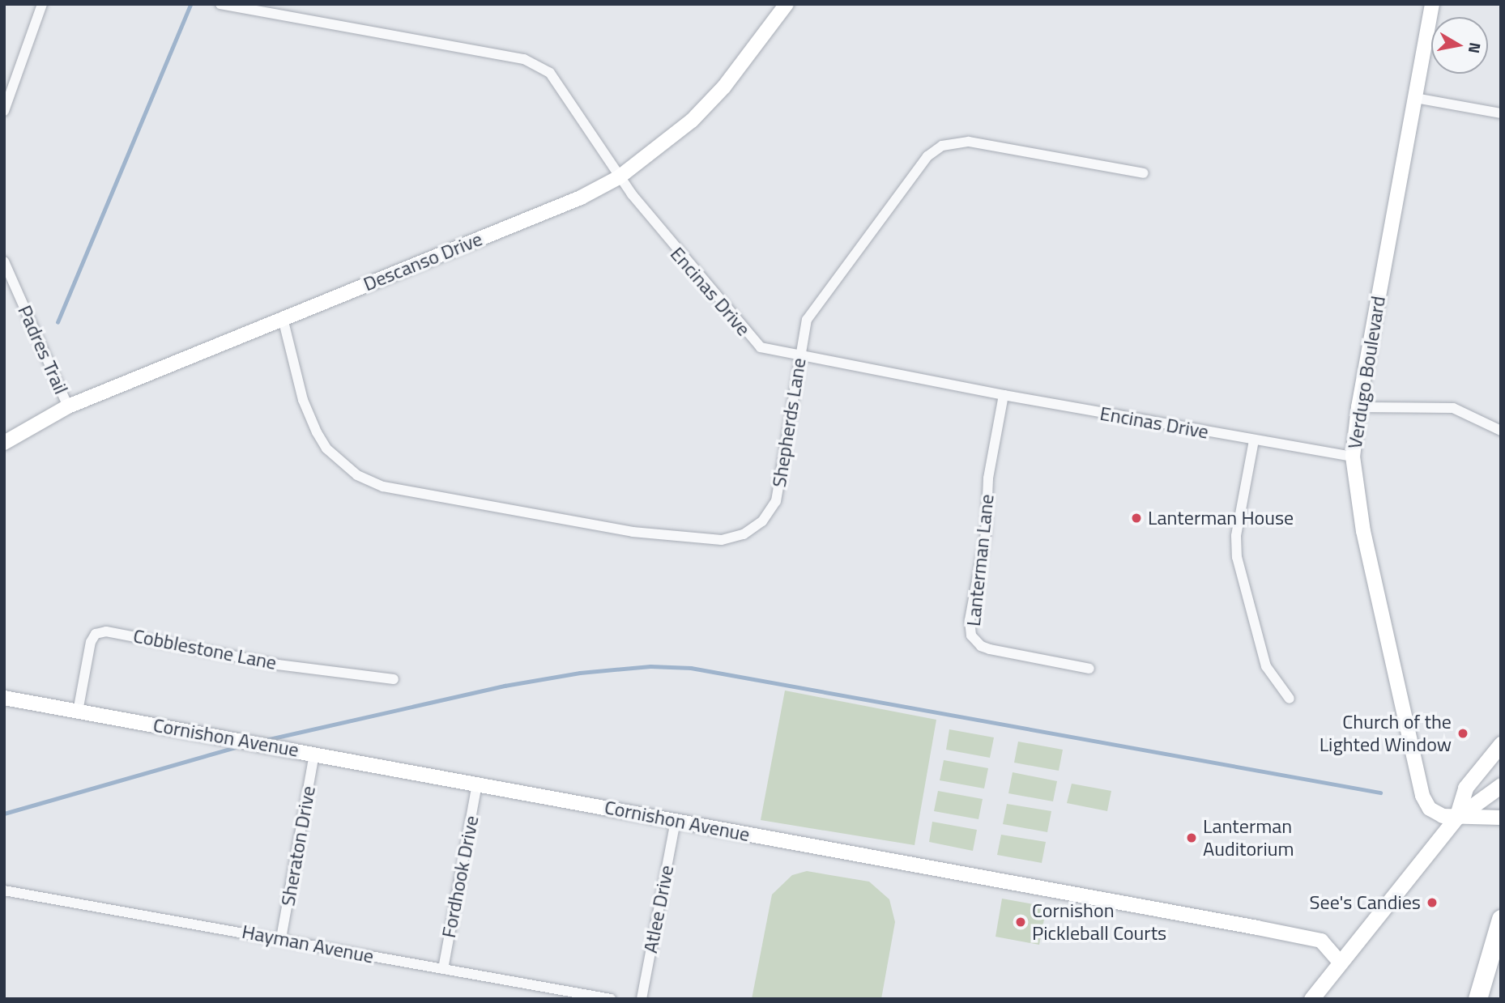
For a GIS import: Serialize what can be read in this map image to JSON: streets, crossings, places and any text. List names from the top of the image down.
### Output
{
  "streets": {
    "street": [
      "Descanso Drive",
      "Encinas Drive",
      "Padres Trail",
      "Verdugo Boulevard",
      "Shepherds Lane",
      "Lanterman Lane",
      "Cobblestone Lane",
      "Cornishon Avenue",
      "Sheraton Drive",
      "Fordhook Drive",
      "Atlee Drive",
      "Hayman Avenue"
    ]
  },
  "crossings": [
    ["Descanso Drive", "Encinas Drive"],
    ["Descanso Drive", "Padres Trail"],
    ["Descanso Drive", "Shepherds Lane"],
    ["Encinas Drive", "Verdugo Boulevard"],
    ["Encinas Drive", "Shepherds Lane"],
    ["Encinas Drive", "Lanterman Lane"],
    ["Cobblestone Lane", "Cornishon Avenue"],
    ["Cornishon Avenue", "Sheraton Drive"],
    ["Cornishon Avenue", "Fordhook Drive"],
    ["Cornishon Avenue", "Atlee Drive"],
    ["Sheraton Drive", "Hayman Avenue"],
    ["Fordhook Drive", "Hayman Avenue"]
  ],
  "places": [
    "Lanterman House",
    "Church of the Lighted Window",
    "Lanterman Auditorium",
    "See's Candies",
    "Cornishon Pickleball Courts"
  ],
  "north": "right"
}
